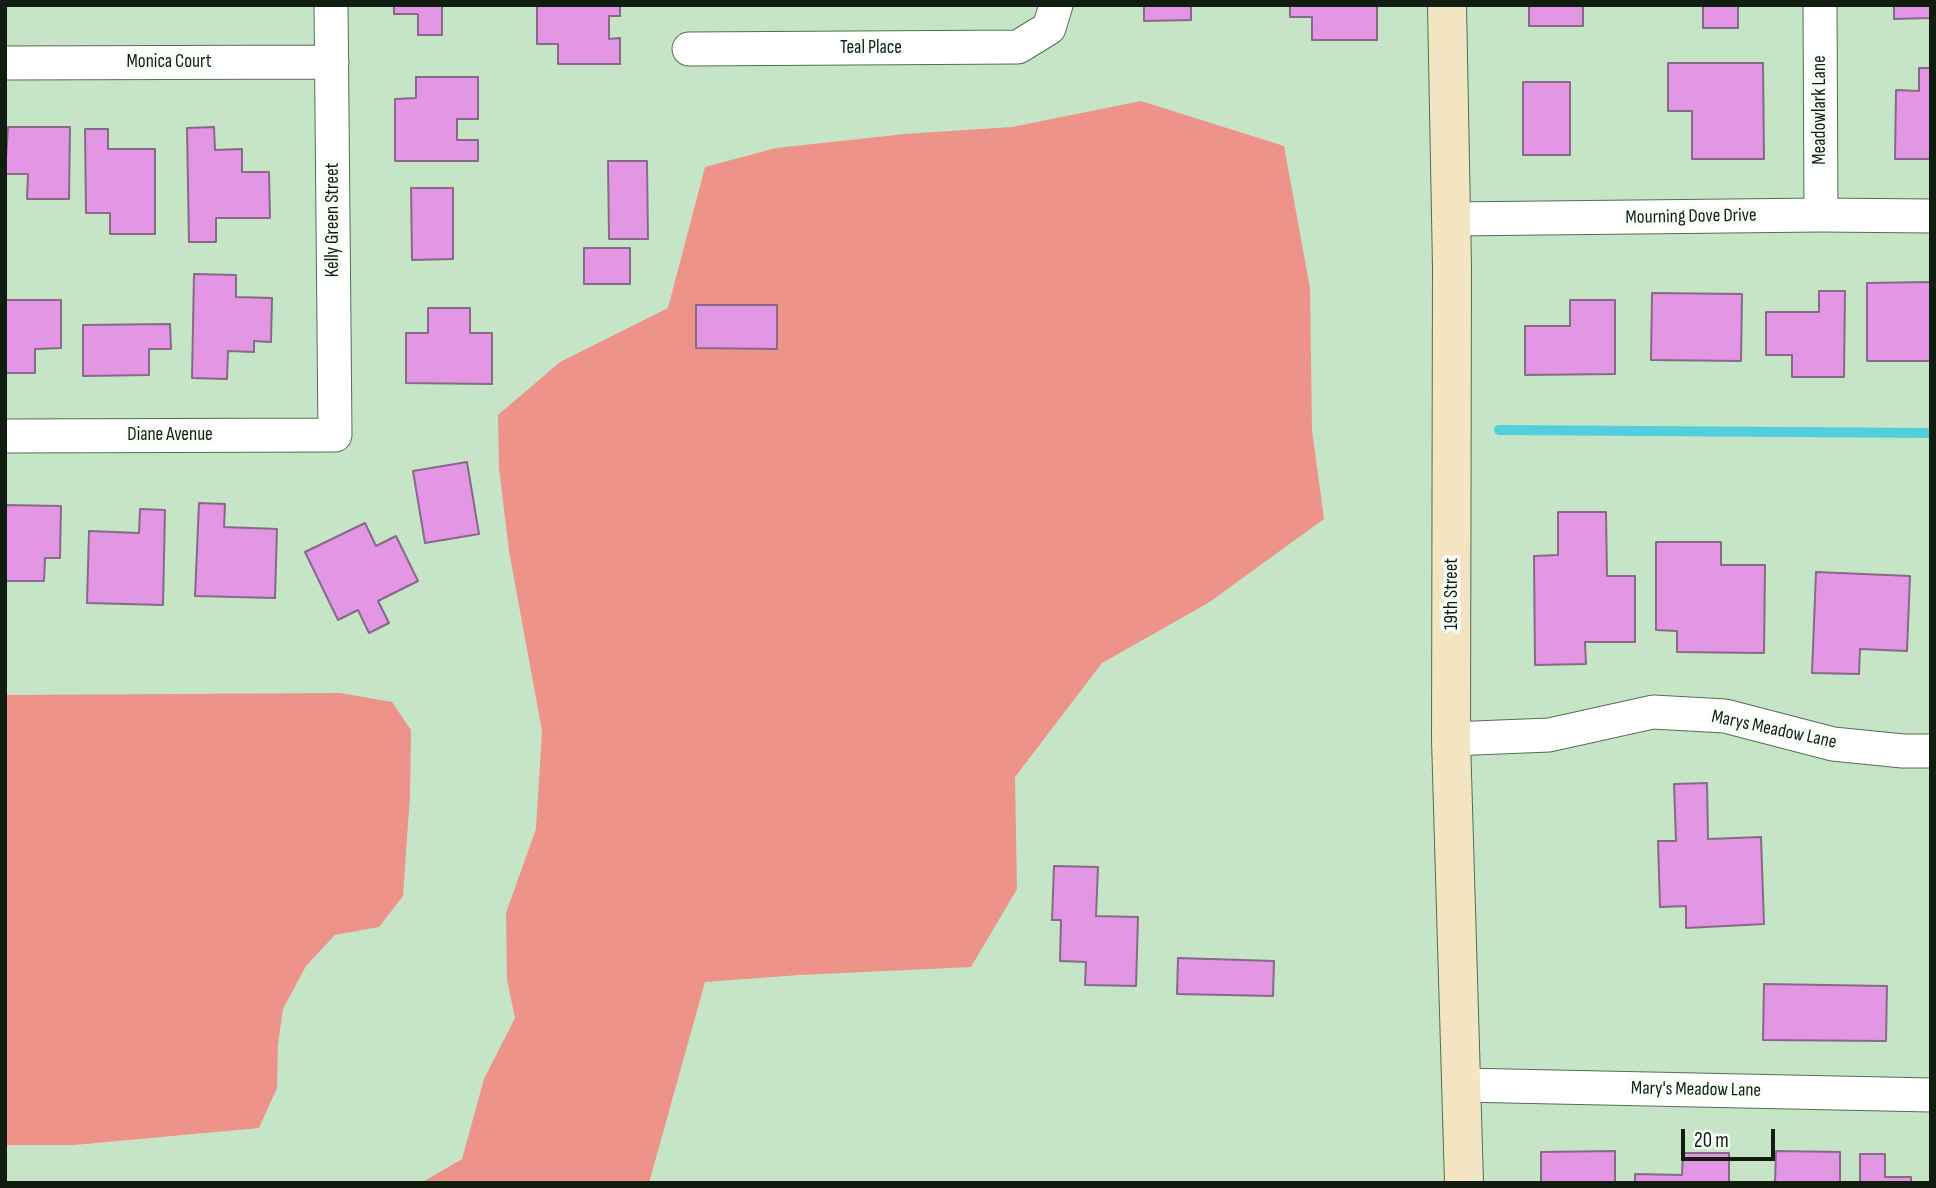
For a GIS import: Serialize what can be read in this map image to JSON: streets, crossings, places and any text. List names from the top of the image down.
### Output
{
  "streets": {
    "street": [
      "Teal Place",
      "Monica Court",
      "Meadowlark Lane",
      "Mourning Dove Drive",
      "Kelly Green Street",
      "Diane Avenue",
      "19th Street",
      "Marys Meadow Lane",
      "Mary's Meadow Lane"
    ]
  },
  "crossings": [
    ["Monica Court", "Kelly Green Street"],
    ["Meadowlark Lane", "Mourning Dove Drive"],
    ["Mourning Dove Drive", "19th Street"],
    ["Kelly Green Street", "Diane Avenue"],
    ["19th Street", "Marys Meadow Lane"],
    ["19th Street", "Mary's Meadow Lane"]
  ],
  "scale_bar": "20 m"
}
